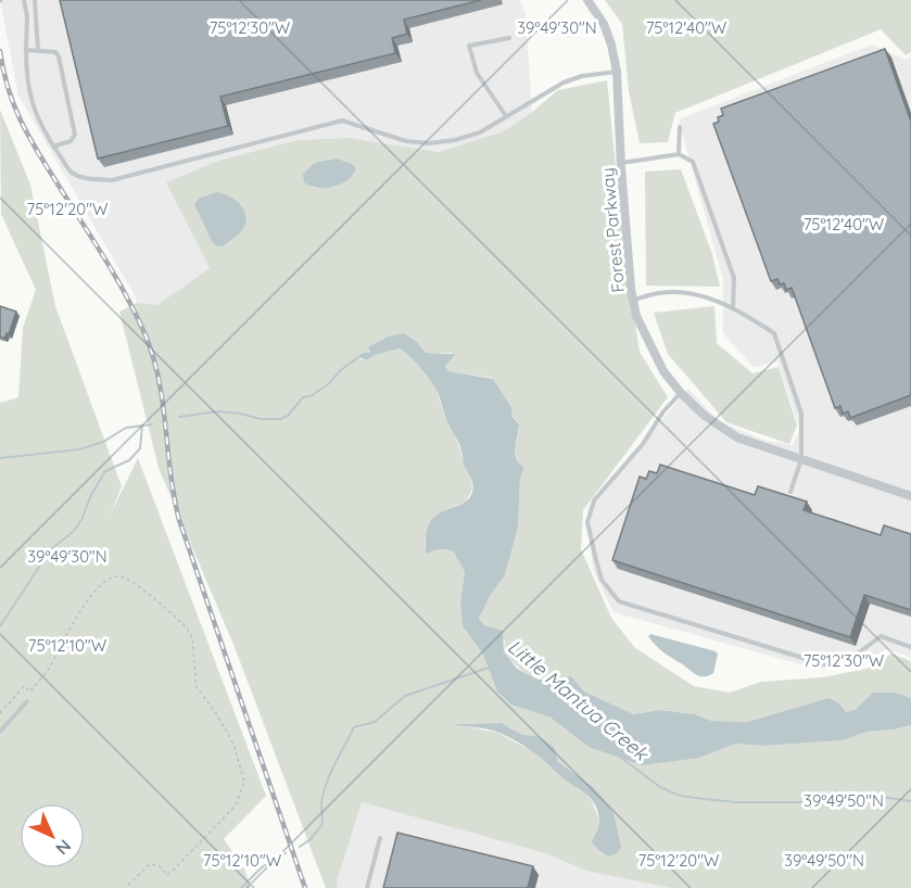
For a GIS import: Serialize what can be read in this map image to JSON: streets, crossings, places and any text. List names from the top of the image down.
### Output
{
  "streets": {
    "street": ["Forest Parkway"]
  },
  "water": ["Little Mantua Creek"],
  "north": "bottom right",
  "coordinates": [
    "75°12'30\"W",
    "39°49'30\"N",
    "75°12'40\"W",
    "75°12'20\"W",
    "75°12'10\"W",
    "39°49'50\"N"
  ]
}
